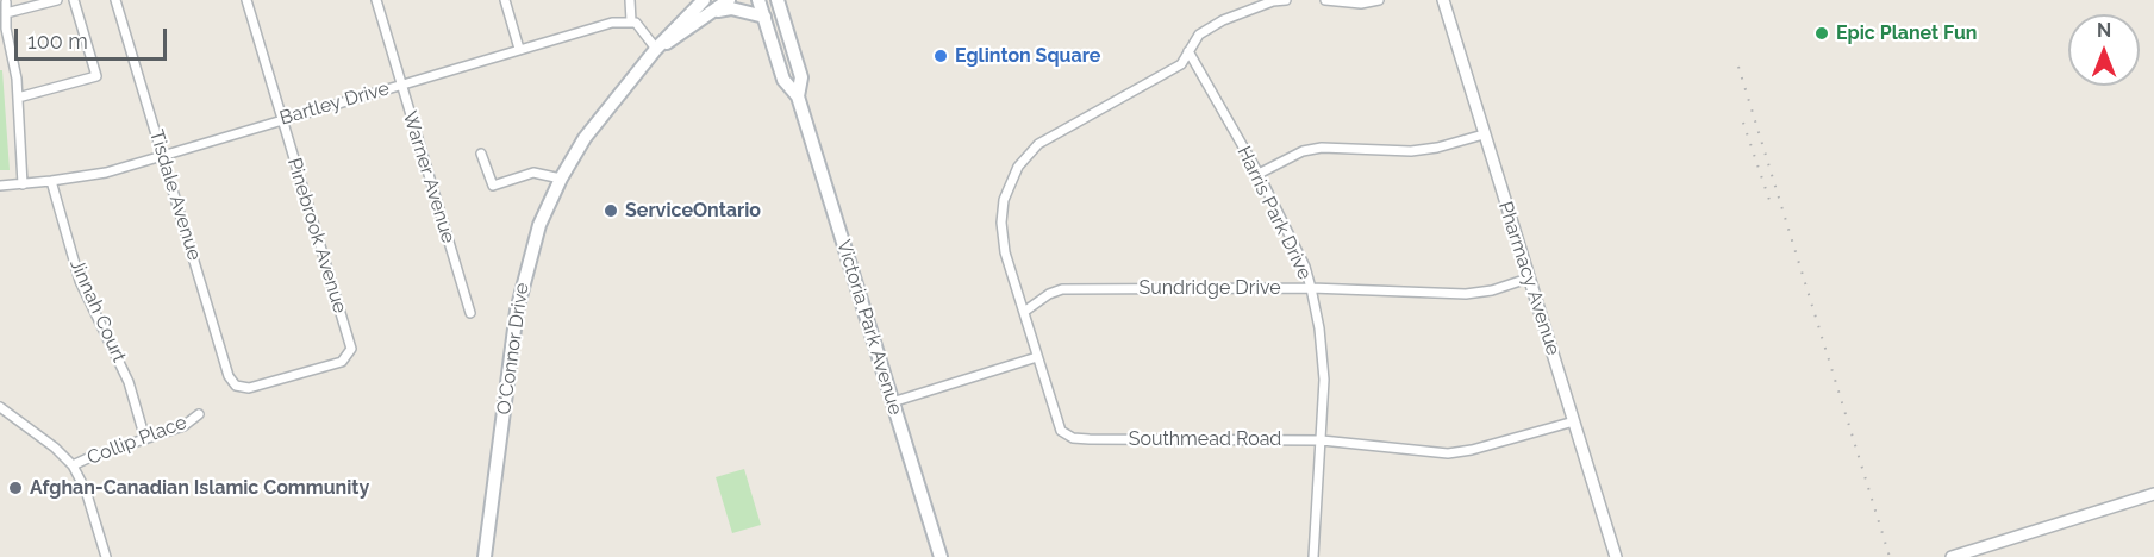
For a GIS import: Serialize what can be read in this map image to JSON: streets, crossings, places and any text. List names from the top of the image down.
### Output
{
  "streets": {
    "main road": ["Victoria Park Avenue", "O'Connor Drive"],
    "street": [
      "Bartley Drive",
      "Warner Avenue",
      "Tisdale Avenue",
      "Harris Park Drive",
      "Pinebrook Avenue",
      "Pharmacy Avenue",
      "Sundridge Drive",
      "Jinnah Court",
      "Southmead Road",
      "Collip Place"
    ]
  },
  "crossings": [
    ["Bartley Drive", "Warner Avenue"],
    ["Bartley Drive", "Tisdale Avenue"],
    ["Bartley Drive", "Pinebrook Avenue"],
    ["Bartley Drive", "Jinnah Court"],
    ["Tisdale Avenue", "Pinebrook Avenue"],
    ["Harris Park Drive", "Sundridge Drive"],
    ["Harris Park Drive", "Southmead Road"],
    ["Pharmacy Avenue", "Sundridge Drive"],
    ["Pharmacy Avenue", "Southmead Road"],
    ["Sundridge Drive", "Southmead Road"],
    ["Jinnah Court", "Collip Place"]
  ],
  "places": [
    "Epic Planet Fun",
    "Eglinton Square",
    "ServiceOntario",
    "Afghan-Canadian Islamic Community"
  ],
  "scale_bar": "100 m",
  "north": "top"
}
